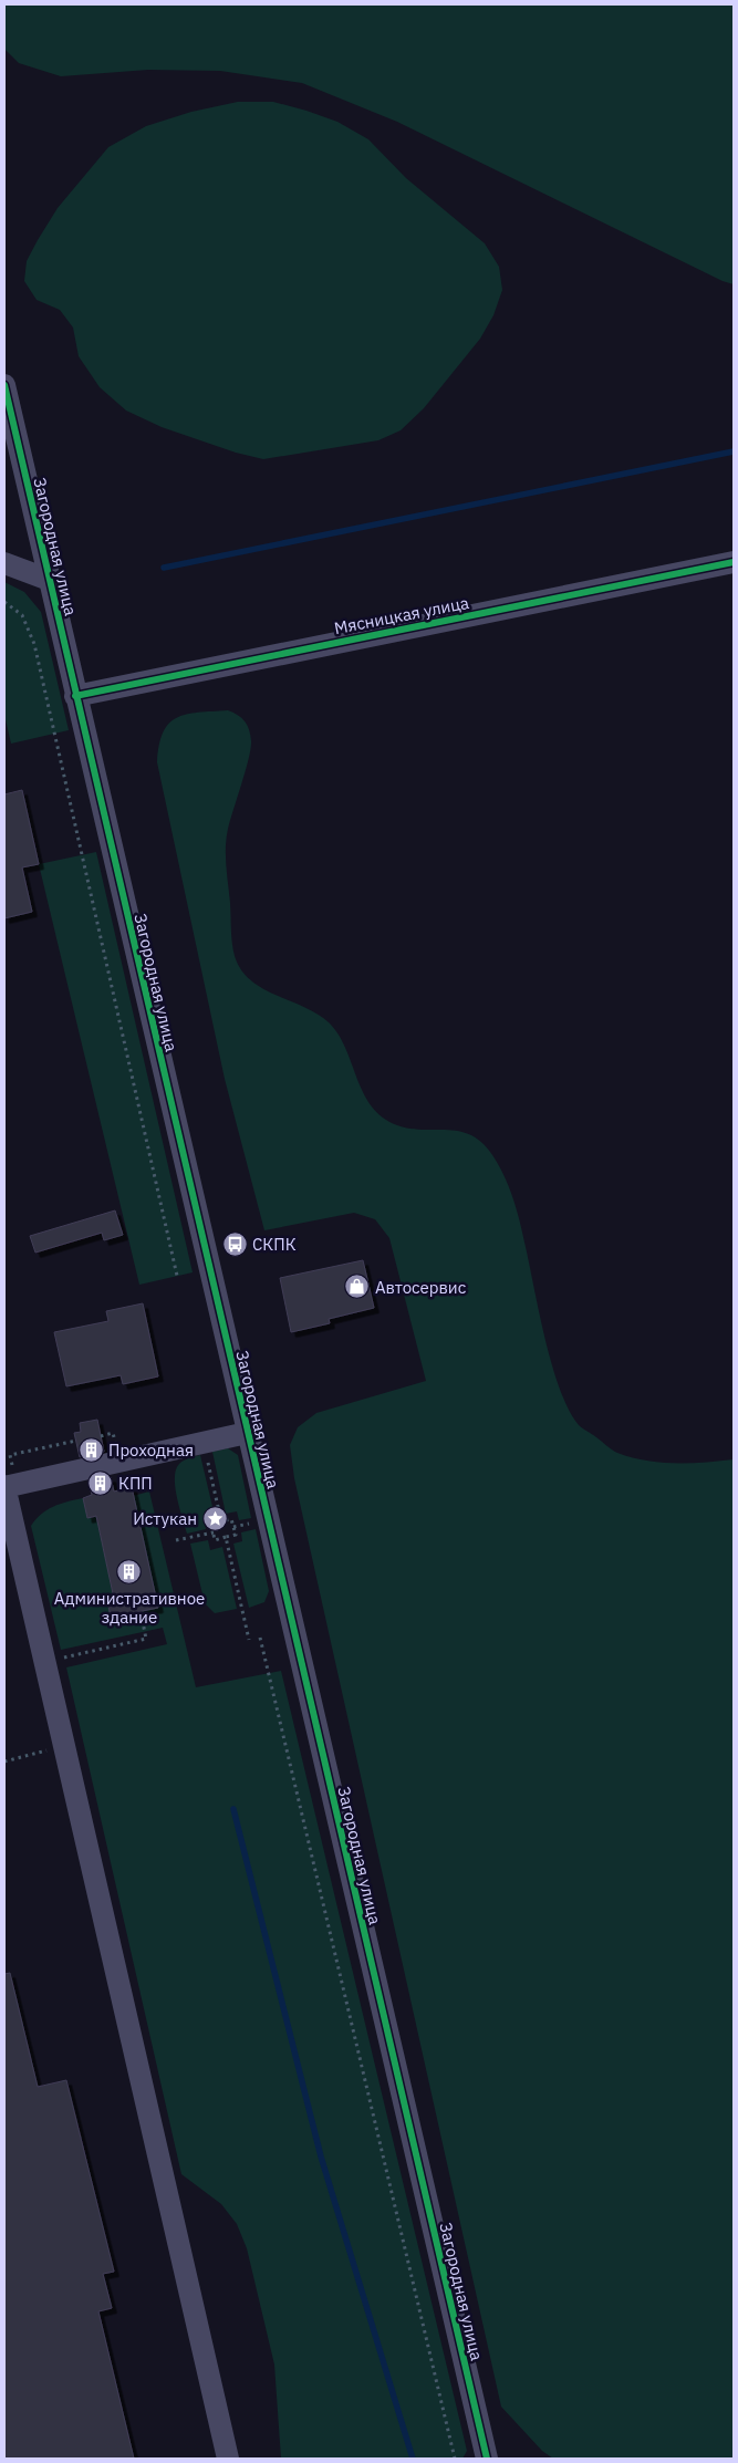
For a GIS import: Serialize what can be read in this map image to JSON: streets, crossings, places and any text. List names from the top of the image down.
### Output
{
  "streets": {
    "street": ["Загородная улица", "Мясницкая улица"]
  },
  "crossings": [
    ["Загородная улица", "Мясницкая улица"]
  ],
  "places": {
    "bus stop": ["СКПК"],
    "shop": ["Автосервис"],
    "building": ["Проходная", "КПП", "Административное здание"],
    "place": ["Истукан"]
  }
}
